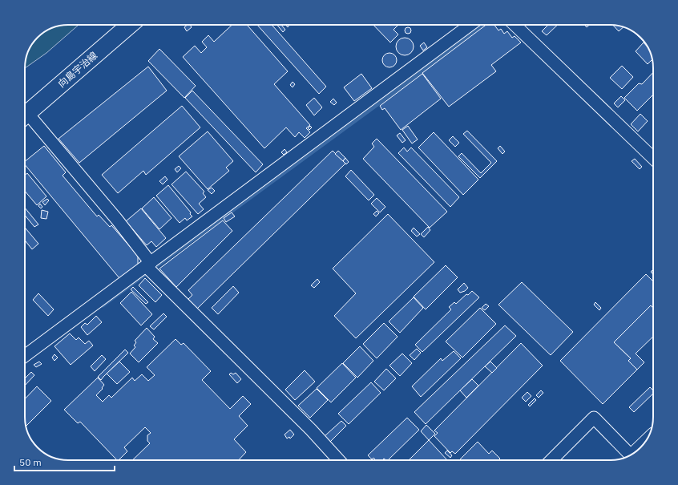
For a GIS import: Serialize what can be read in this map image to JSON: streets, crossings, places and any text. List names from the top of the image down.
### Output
{
  "streets": {
    "main road": ["向島宇治線"]
  },
  "scale_bar": "50 m"
}
